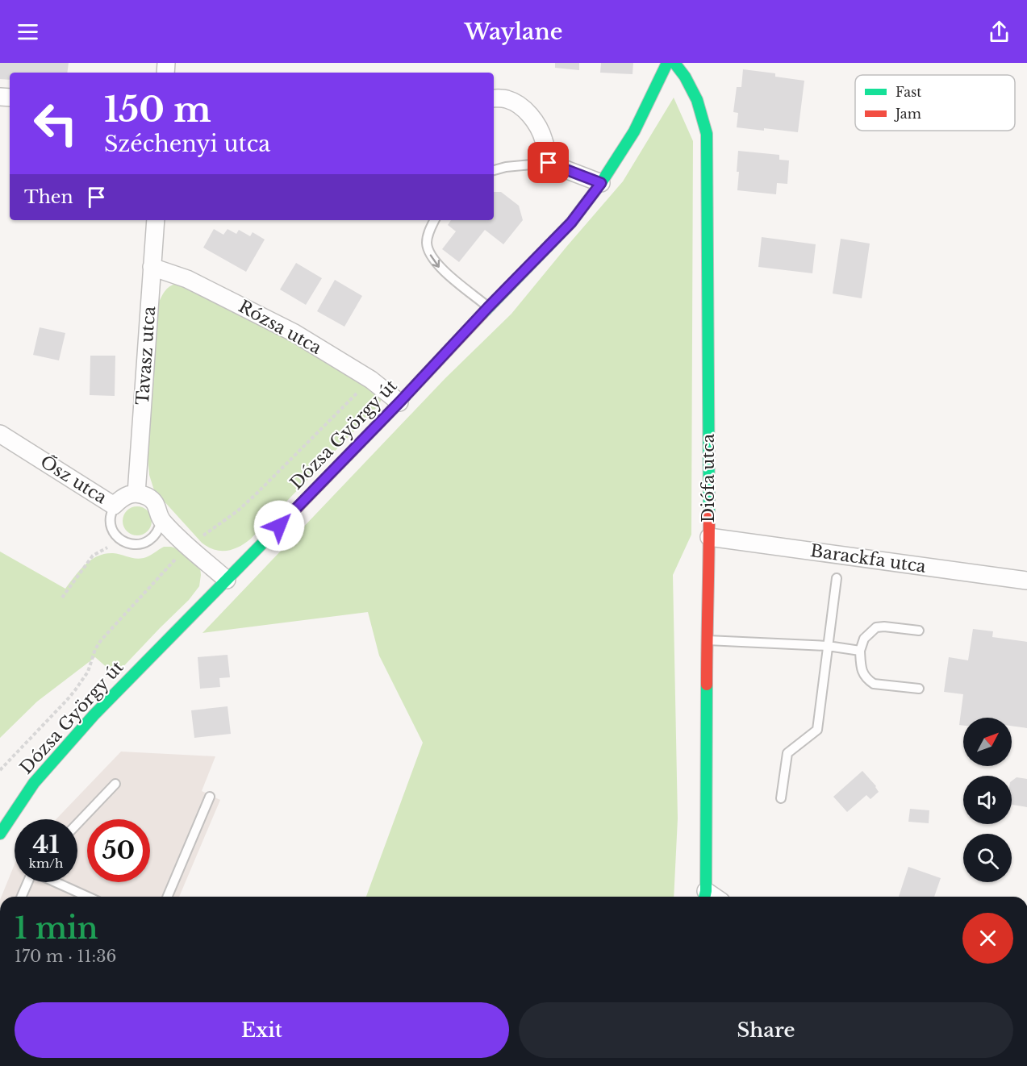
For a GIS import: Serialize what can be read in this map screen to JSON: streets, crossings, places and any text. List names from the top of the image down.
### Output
{
  "streets": {
    "main road": ["Dózsa György út", "Diófa utca"],
    "street": [
      "Rózsa utca",
      "Tavasz utca",
      "Ősz utca",
      "Barackfa utca"
    ]
  },
  "crossings": [
    ["Rózsa utca", "Tavasz utca"],
    ["Rózsa utca", "Dózsa György út"],
    ["Tavasz utca", "Ősz utca"],
    ["Diófa utca", "Barackfa utca"]
  ],
  "legend": ["Fast", "Jam"],
  "north": "top right",
  "page": {
    "header": "Waylane",
    "turn": ["150 m", "Széchenyi utca"],
    "then": "Then",
    "speed": "41 km/h",
    "limit": "50",
    "heading": ["1 min", "170 m · 11:36"],
    "buttons": ["Exit", "Share"]
  }
}
